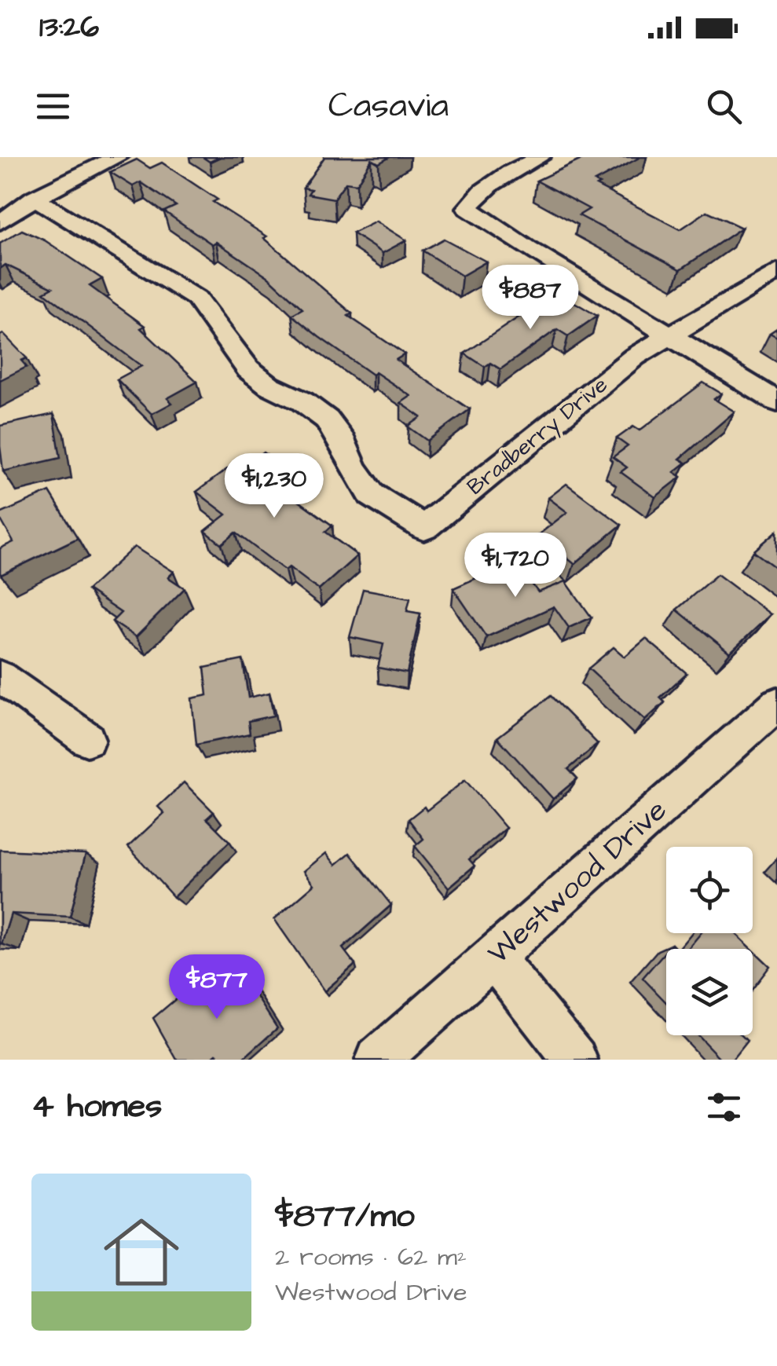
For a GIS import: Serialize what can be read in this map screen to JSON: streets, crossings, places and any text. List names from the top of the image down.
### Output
{
  "streets": {
    "street": ["Bradberry Drive", "Westwood Drive"]
  },
  "page": {
    "status": "13:26",
    "header": "Casavia",
    "price": [
      "$887",
      "$1,230",
      "$1,720",
      "$877"
    ],
    "heading": "4 homes",
    "list": [
      {
        "name": "$877/mo",
        "note": "2 rooms · 62 m² · Westwood Drive"
      }
    ]
  }
}
